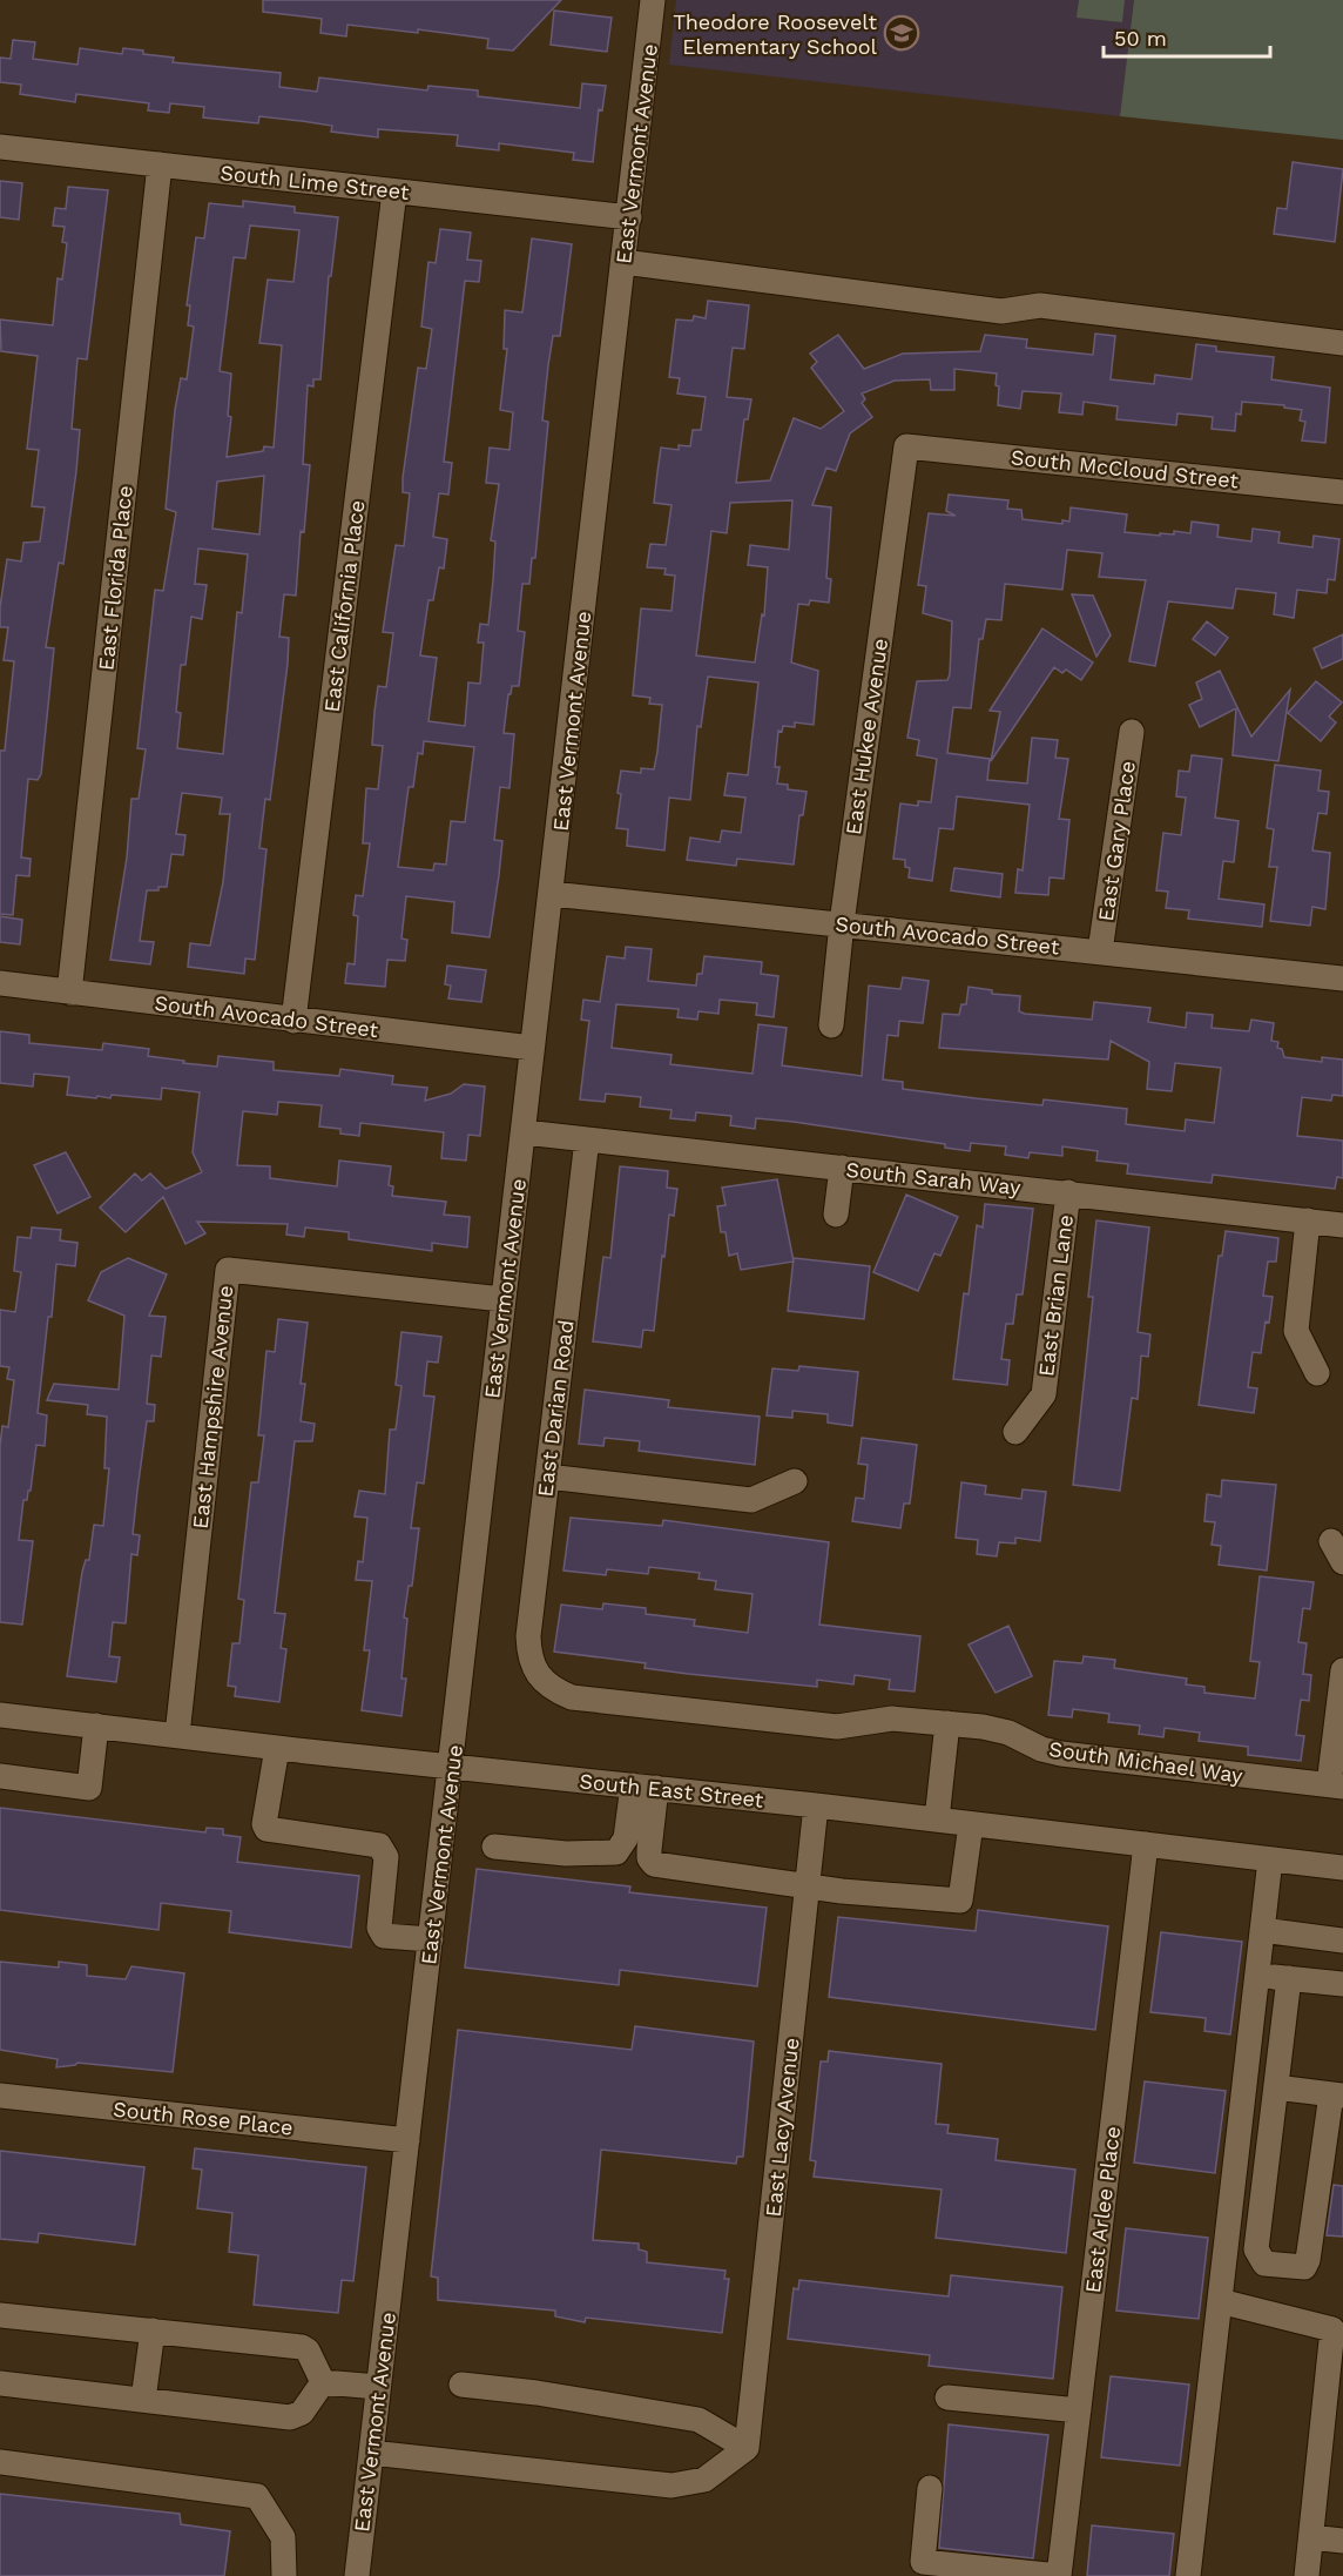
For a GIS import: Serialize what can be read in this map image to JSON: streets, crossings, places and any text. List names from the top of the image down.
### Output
{
  "streets": {
    "street": [
      "East Vermont Avenue",
      "South Lime Street",
      "South McCloud Street",
      "East Florida Place",
      "East California Place",
      "East Hukee Avenue",
      "East Gary Place",
      "South Avocado Street",
      "South Sarah Way",
      "East Brian Lane",
      "East Hampshire Avenue",
      "East Darian Road",
      "South Michael Way",
      "South East Street",
      "South Rose Place",
      "East Lacy Avenue",
      "East Arlee Place"
    ]
  },
  "crossings": [
    ["East Vermont Avenue", "South Lime Street"],
    ["East Vermont Avenue", "South Avocado Street"],
    ["East Vermont Avenue", "South Sarah Way"],
    ["East Vermont Avenue", "East Hampshire Avenue"],
    ["East Vermont Avenue", "South East Street"],
    ["East Vermont Avenue", "South Rose Place"],
    ["South Lime Street", "East Florida Place"],
    ["South Lime Street", "East California Place"],
    ["South McCloud Street", "East Hukee Avenue"],
    ["East Florida Place", "South Avocado Street"],
    ["East California Place", "South Avocado Street"],
    ["East Hukee Avenue", "South Avocado Street"],
    ["East Gary Place", "South Avocado Street"],
    ["South Sarah Way", "East Brian Lane"],
    ["South Sarah Way", "East Darian Road"],
    ["East Hampshire Avenue", "South East Street"],
    ["East Darian Road", "South Michael Way"],
    ["South East Street", "East Lacy Avenue"],
    ["South East Street", "East Arlee Place"]
  ],
  "places": {
    "school or university": ["Theodore Roosevelt Elementary School"]
  },
  "scale_bar": "50 m"
}
